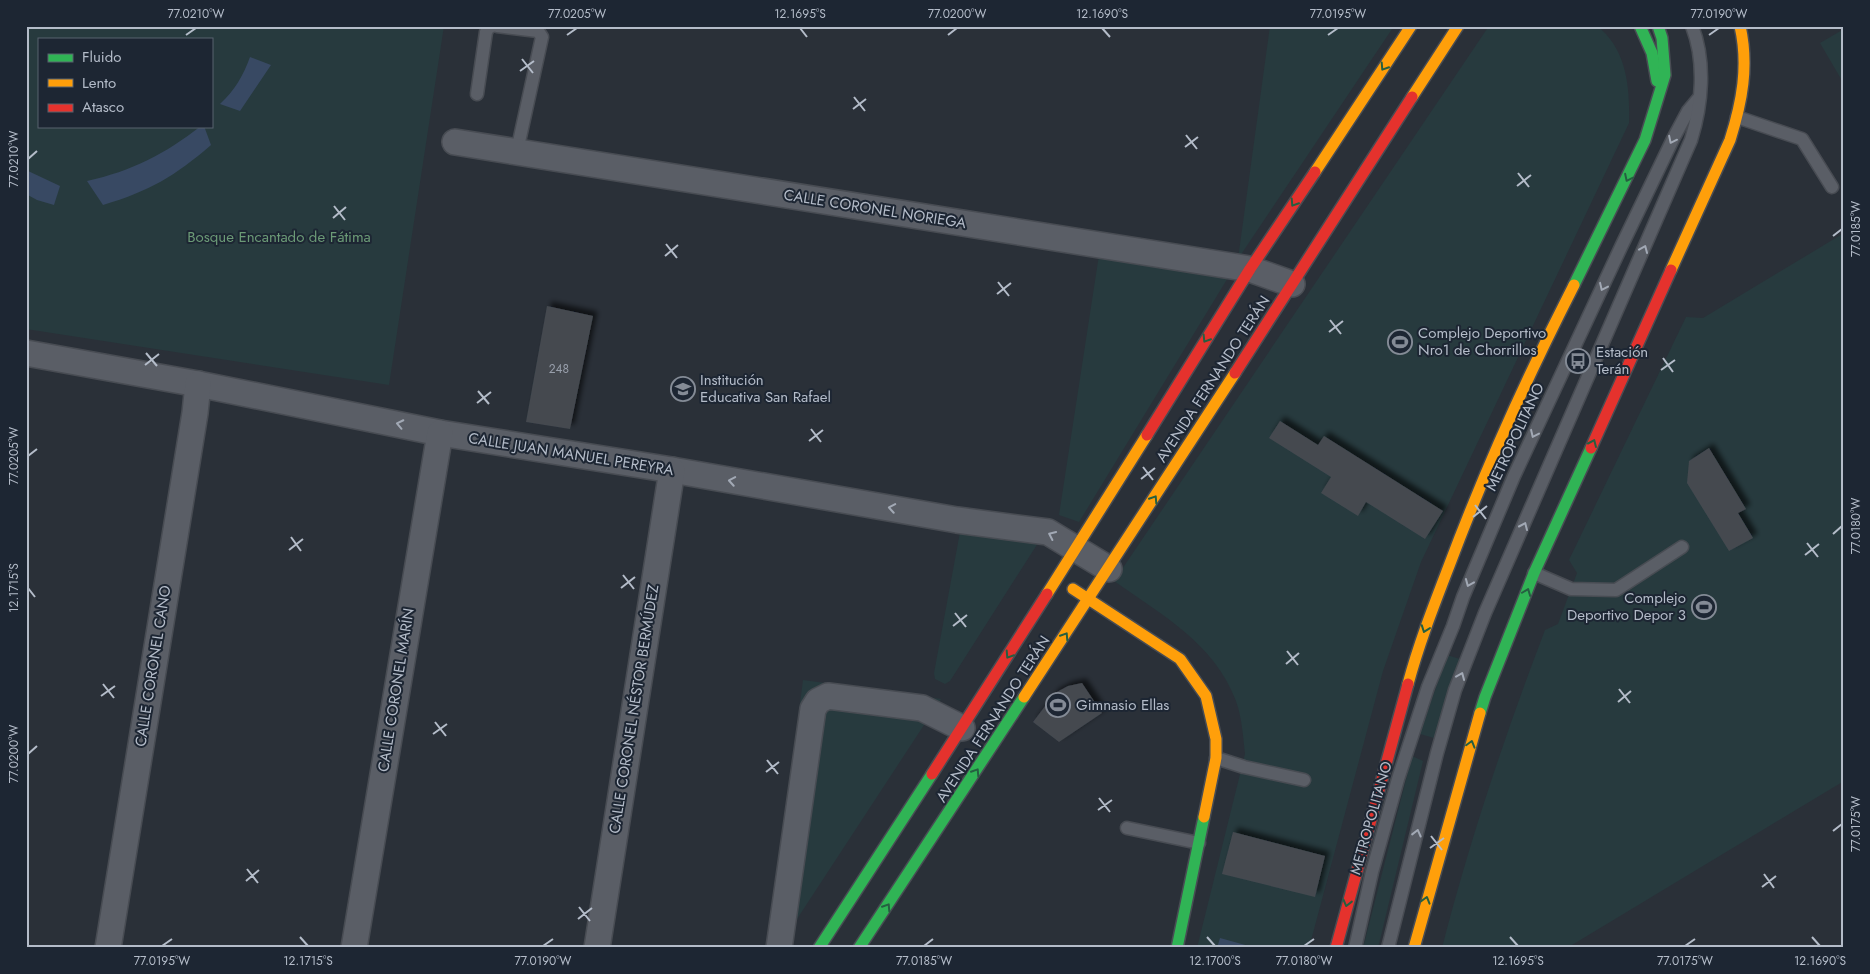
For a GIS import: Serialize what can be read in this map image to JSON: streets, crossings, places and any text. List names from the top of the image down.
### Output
{
  "streets": {
    "main road": ["AVENIDA FERNANDO TERÁN"],
    "street": [
      "CALLE CORONEL NORIEGA",
      "CALLE JUAN MANUEL PEREYRA",
      "CALLE CORONEL CANO",
      "CALLE CORONEL MARÍN",
      "CALLE CORONEL NÉSTOR BERMÚDEZ"
    ],
    "lane": ["METROPOLITANO"]
  },
  "crossings": [
    ["CALLE CORONEL NORIEGA", "AVENIDA FERNANDO TERÁN"],
    ["AVENIDA FERNANDO TERÁN", "CALLE JUAN MANUEL PEREYRA"],
    ["CALLE JUAN MANUEL PEREYRA", "CALLE CORONEL CANO"],
    ["CALLE JUAN MANUEL PEREYRA", "CALLE CORONEL MARÍN"],
    ["CALLE JUAN MANUEL PEREYRA", "CALLE CORONEL NÉSTOR BERMÚDEZ"]
  ],
  "one_way": ["CALLE JUAN MANUEL PEREYRA"],
  "parks": ["Bosque Encantado de Fátima"],
  "places": {
    "sports": ["Complejo Deportivo Nro1 de Chorrillos", "Complejo Deportivo Depor 3", "Gimnasio Ellas"],
    "bus stop": ["Estación Terán"],
    "school or university": ["Institución Educativa San Rafael"]
  },
  "house_numbers": ["248"],
  "legend": ["Fluido", "Lento", "Atasco"],
  "coordinates": [
    "77.0210°W",
    "77.0205°W",
    "12.1695°S",
    "77.0200°W",
    "12.1690°S",
    "77.0195°W",
    "77.0190°W",
    "77.0185°W",
    "77.0180°W",
    "12.1715°S",
    "77.0175°W",
    "12.1700°S"
  ]
}
